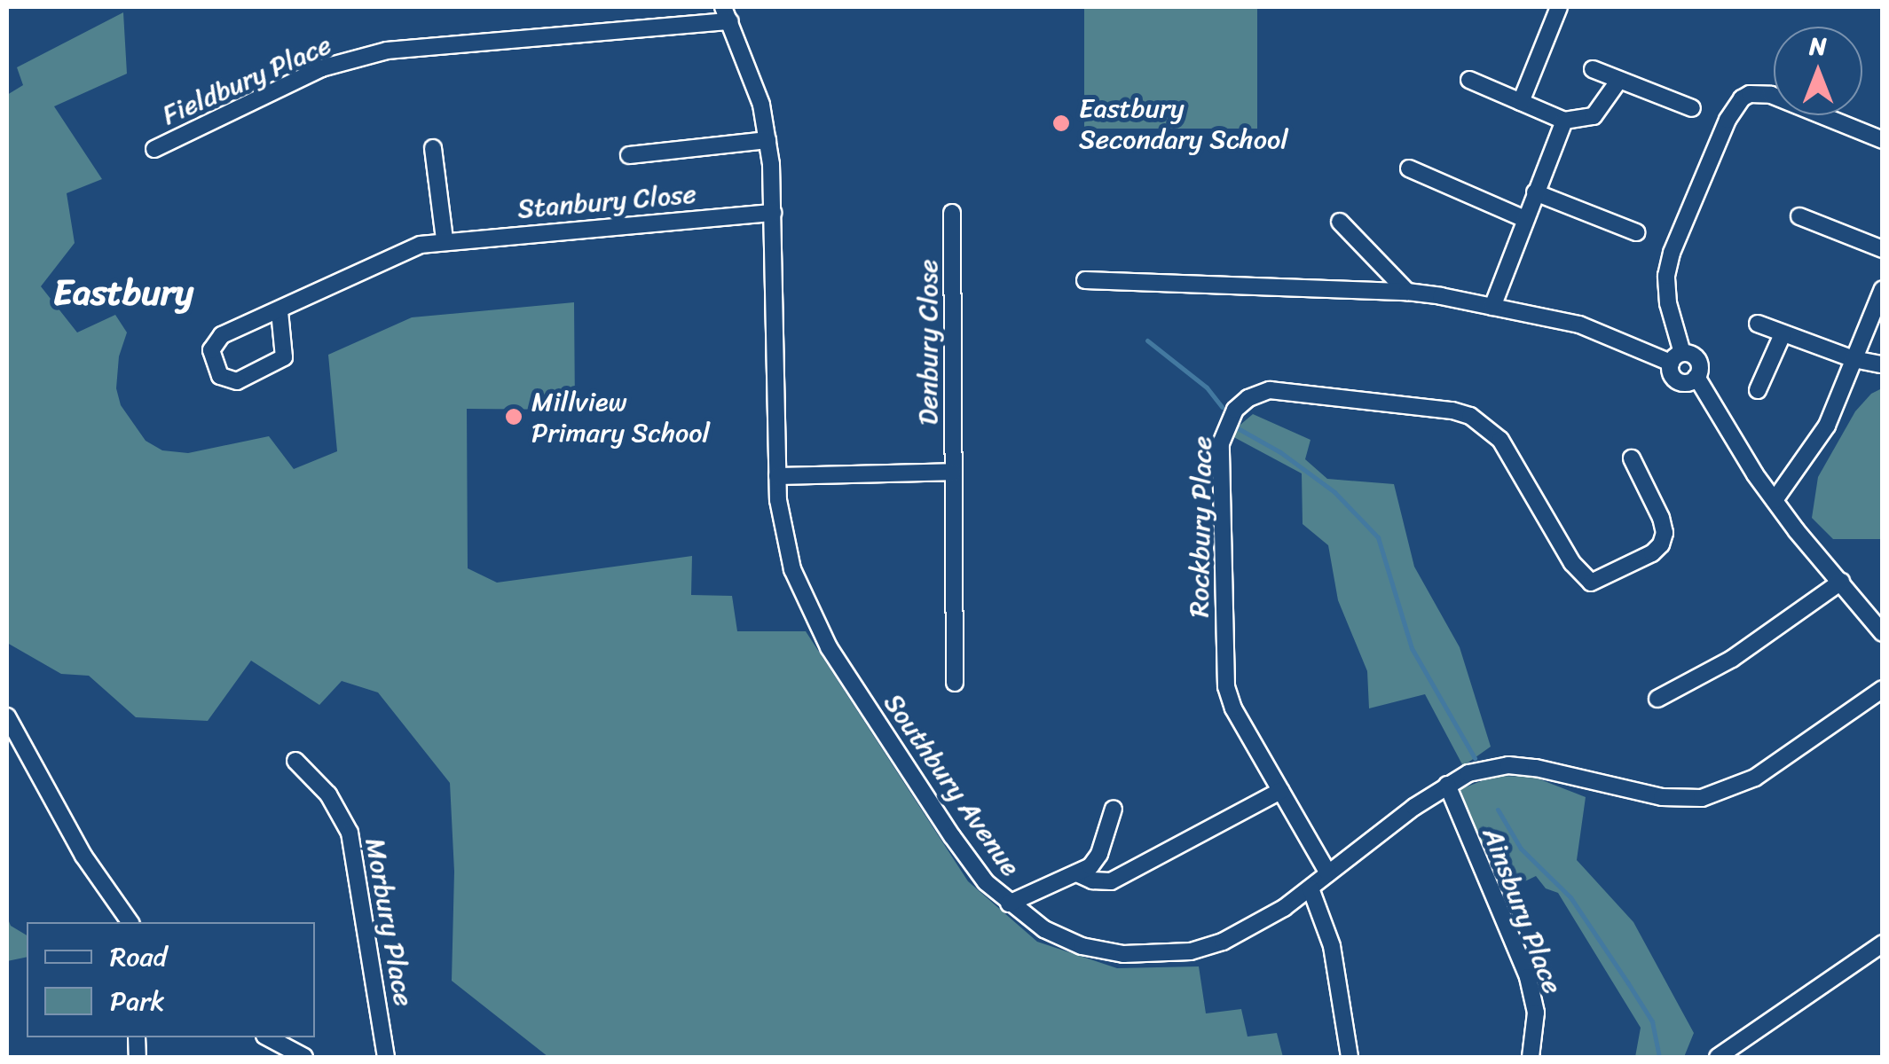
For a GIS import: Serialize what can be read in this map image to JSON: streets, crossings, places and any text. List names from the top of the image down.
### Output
{
  "streets": {
    "street": [
      "Fieldbury Place",
      "Stanbury Close",
      "Denbury Close",
      "Rockbury Place",
      "Southbury Avenue",
      "Ainsbury Place",
      "Morbury Place"
    ]
  },
  "crossings": [
    ["Fieldbury Place", "Southbury Avenue"],
    ["Stanbury Close", "Southbury Avenue"],
    ["Rockbury Place", "Southbury Avenue"],
    ["Southbury Avenue", "Ainsbury Place"]
  ],
  "districts": ["Eastbury"],
  "places": ["Eastbury Secondary School", "Millview Primary School"],
  "legend": ["Road", "Park"],
  "north": "top"
}
